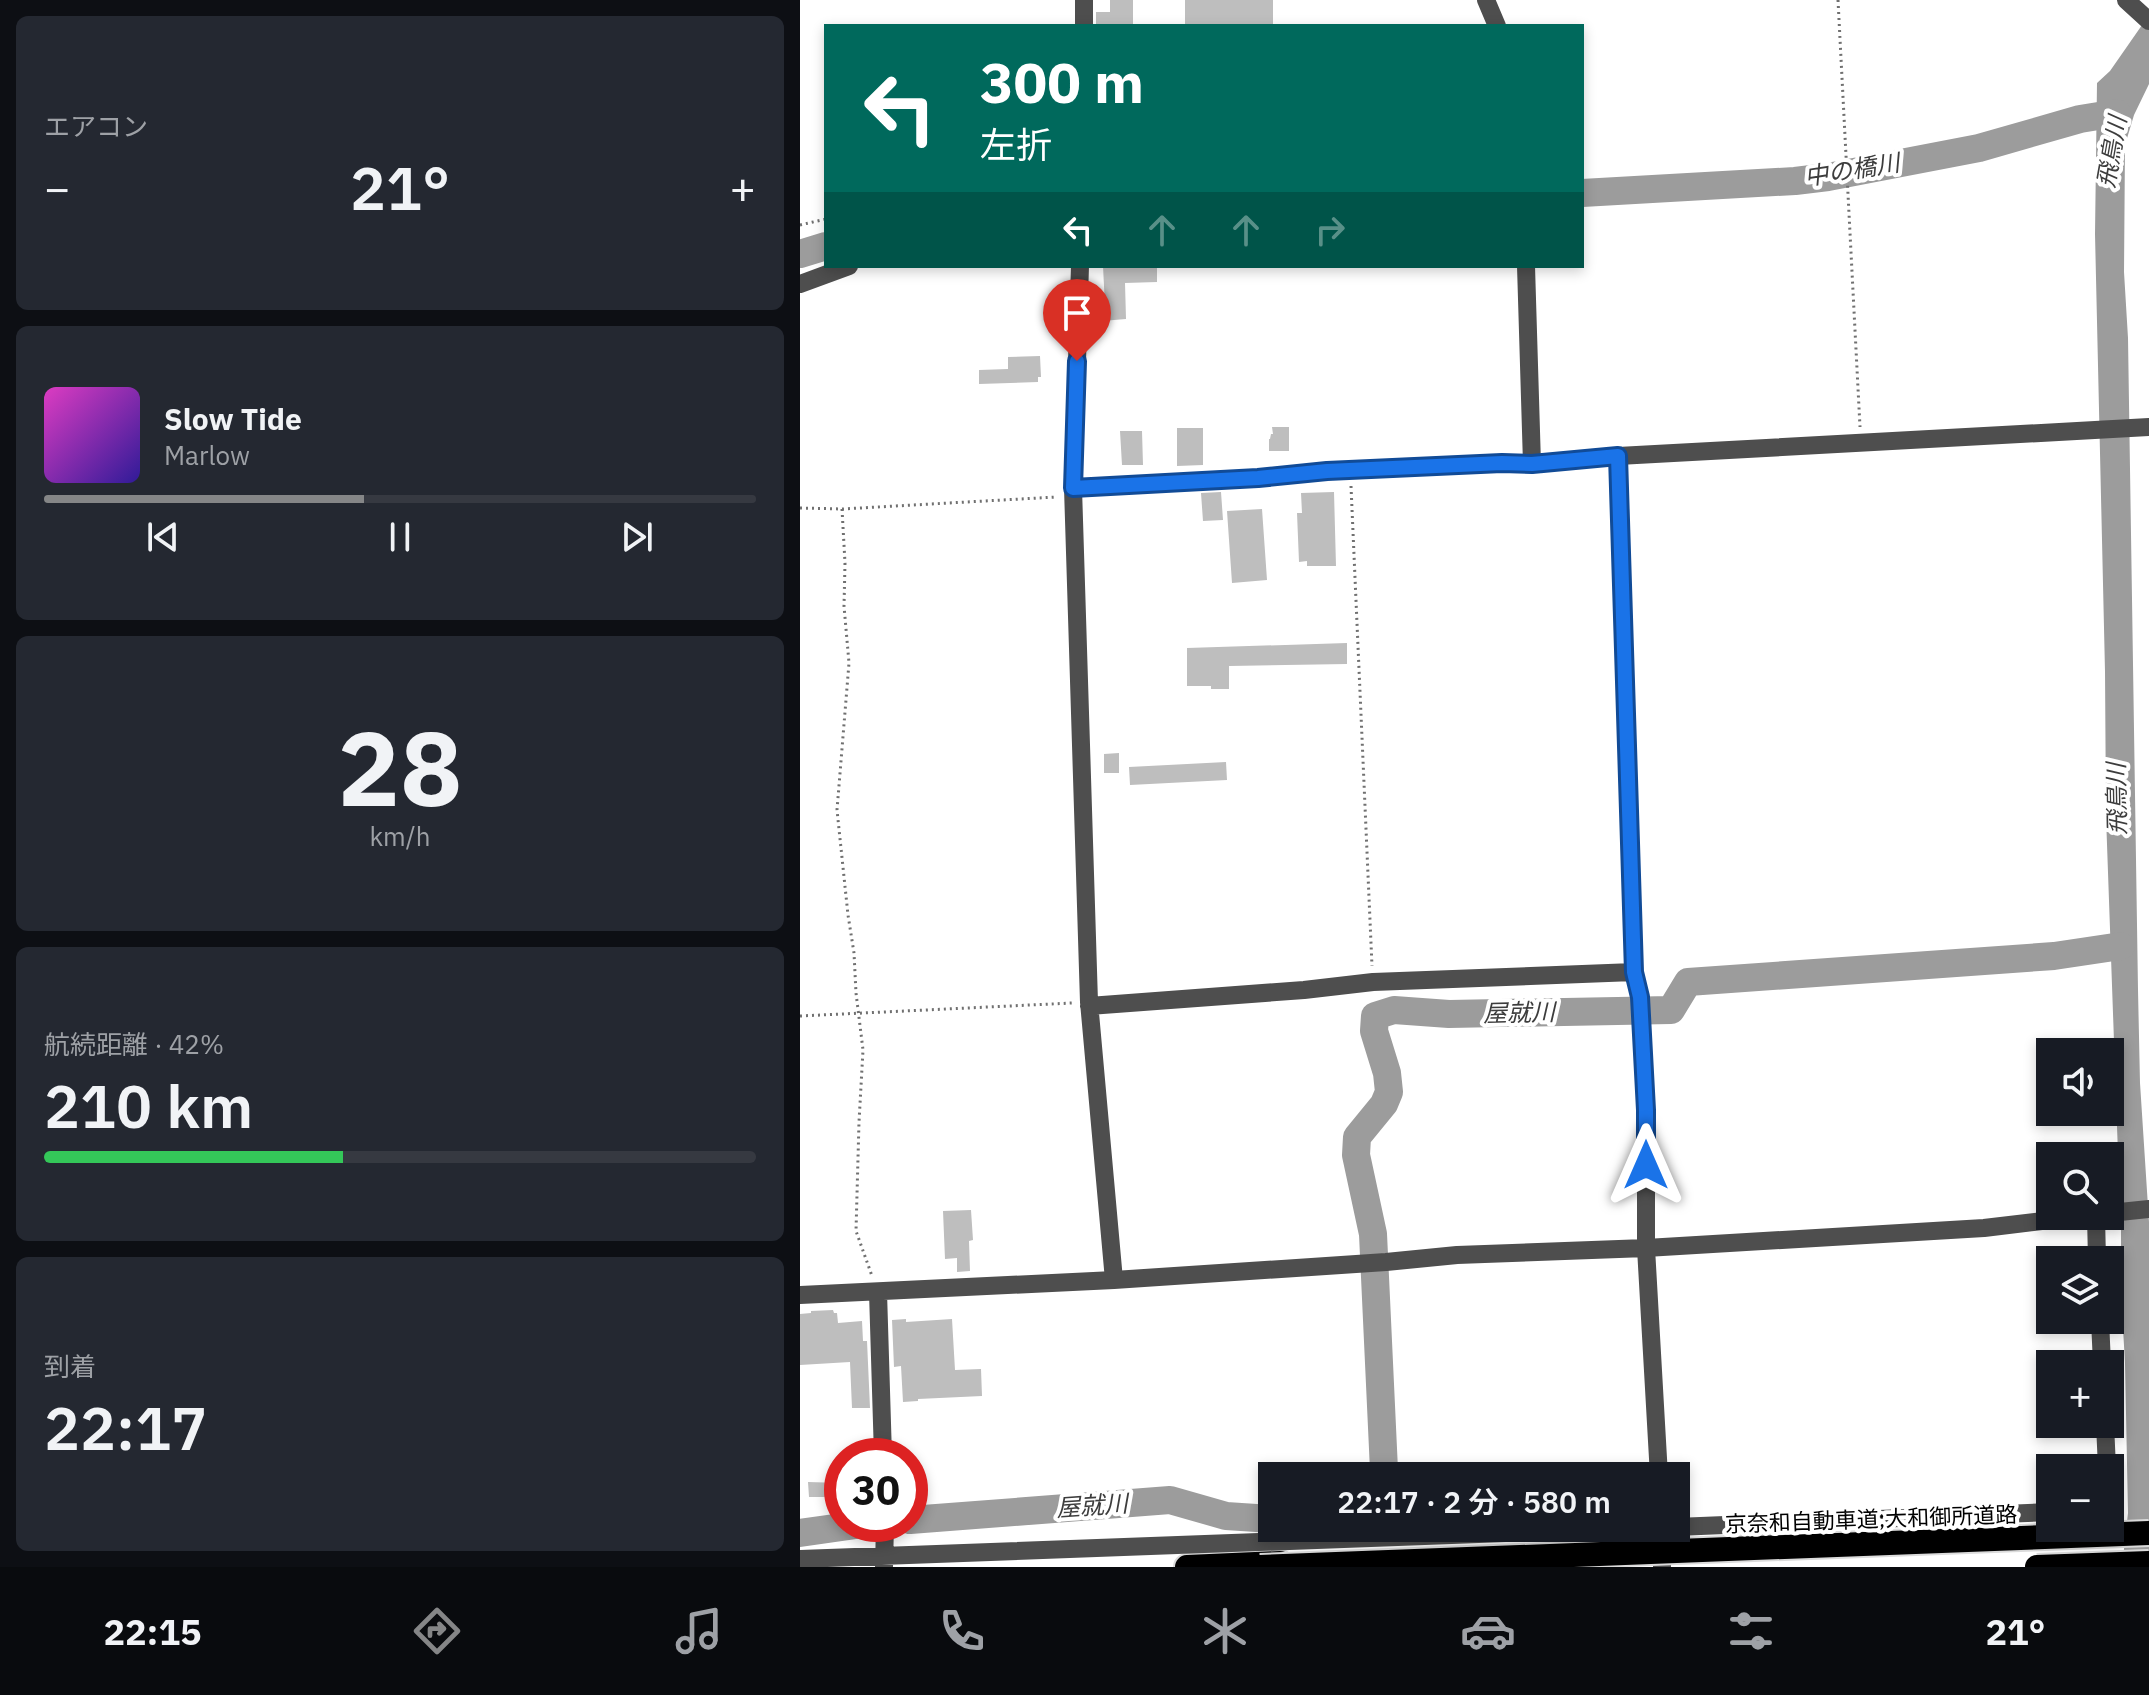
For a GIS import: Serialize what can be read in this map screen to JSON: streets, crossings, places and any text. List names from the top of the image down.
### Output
{
  "streets": {
    "highway": ["京奈和自動車道;大和御所道路"]
  },
  "water": ["飛鳥川", "中の橋川", "屋就川"],
  "page": {
    "tile": [
      "エアコン",
      ["28", "km/h"],
      ["航続距離 · 42%", "210 km"],
      ["到着", "22:17"]
    ],
    "turn": ["300 m", "左折"],
    "heat": ["−", "21°", "+"],
    "song": ["Slow Tide", "Marlow"],
    "map_buttons": ["+", "−"],
    "limit": "30",
    "trip": "22:17 · 2 分 · 580 m",
    "tabs": ["22:15", "21°"]
  }
}
